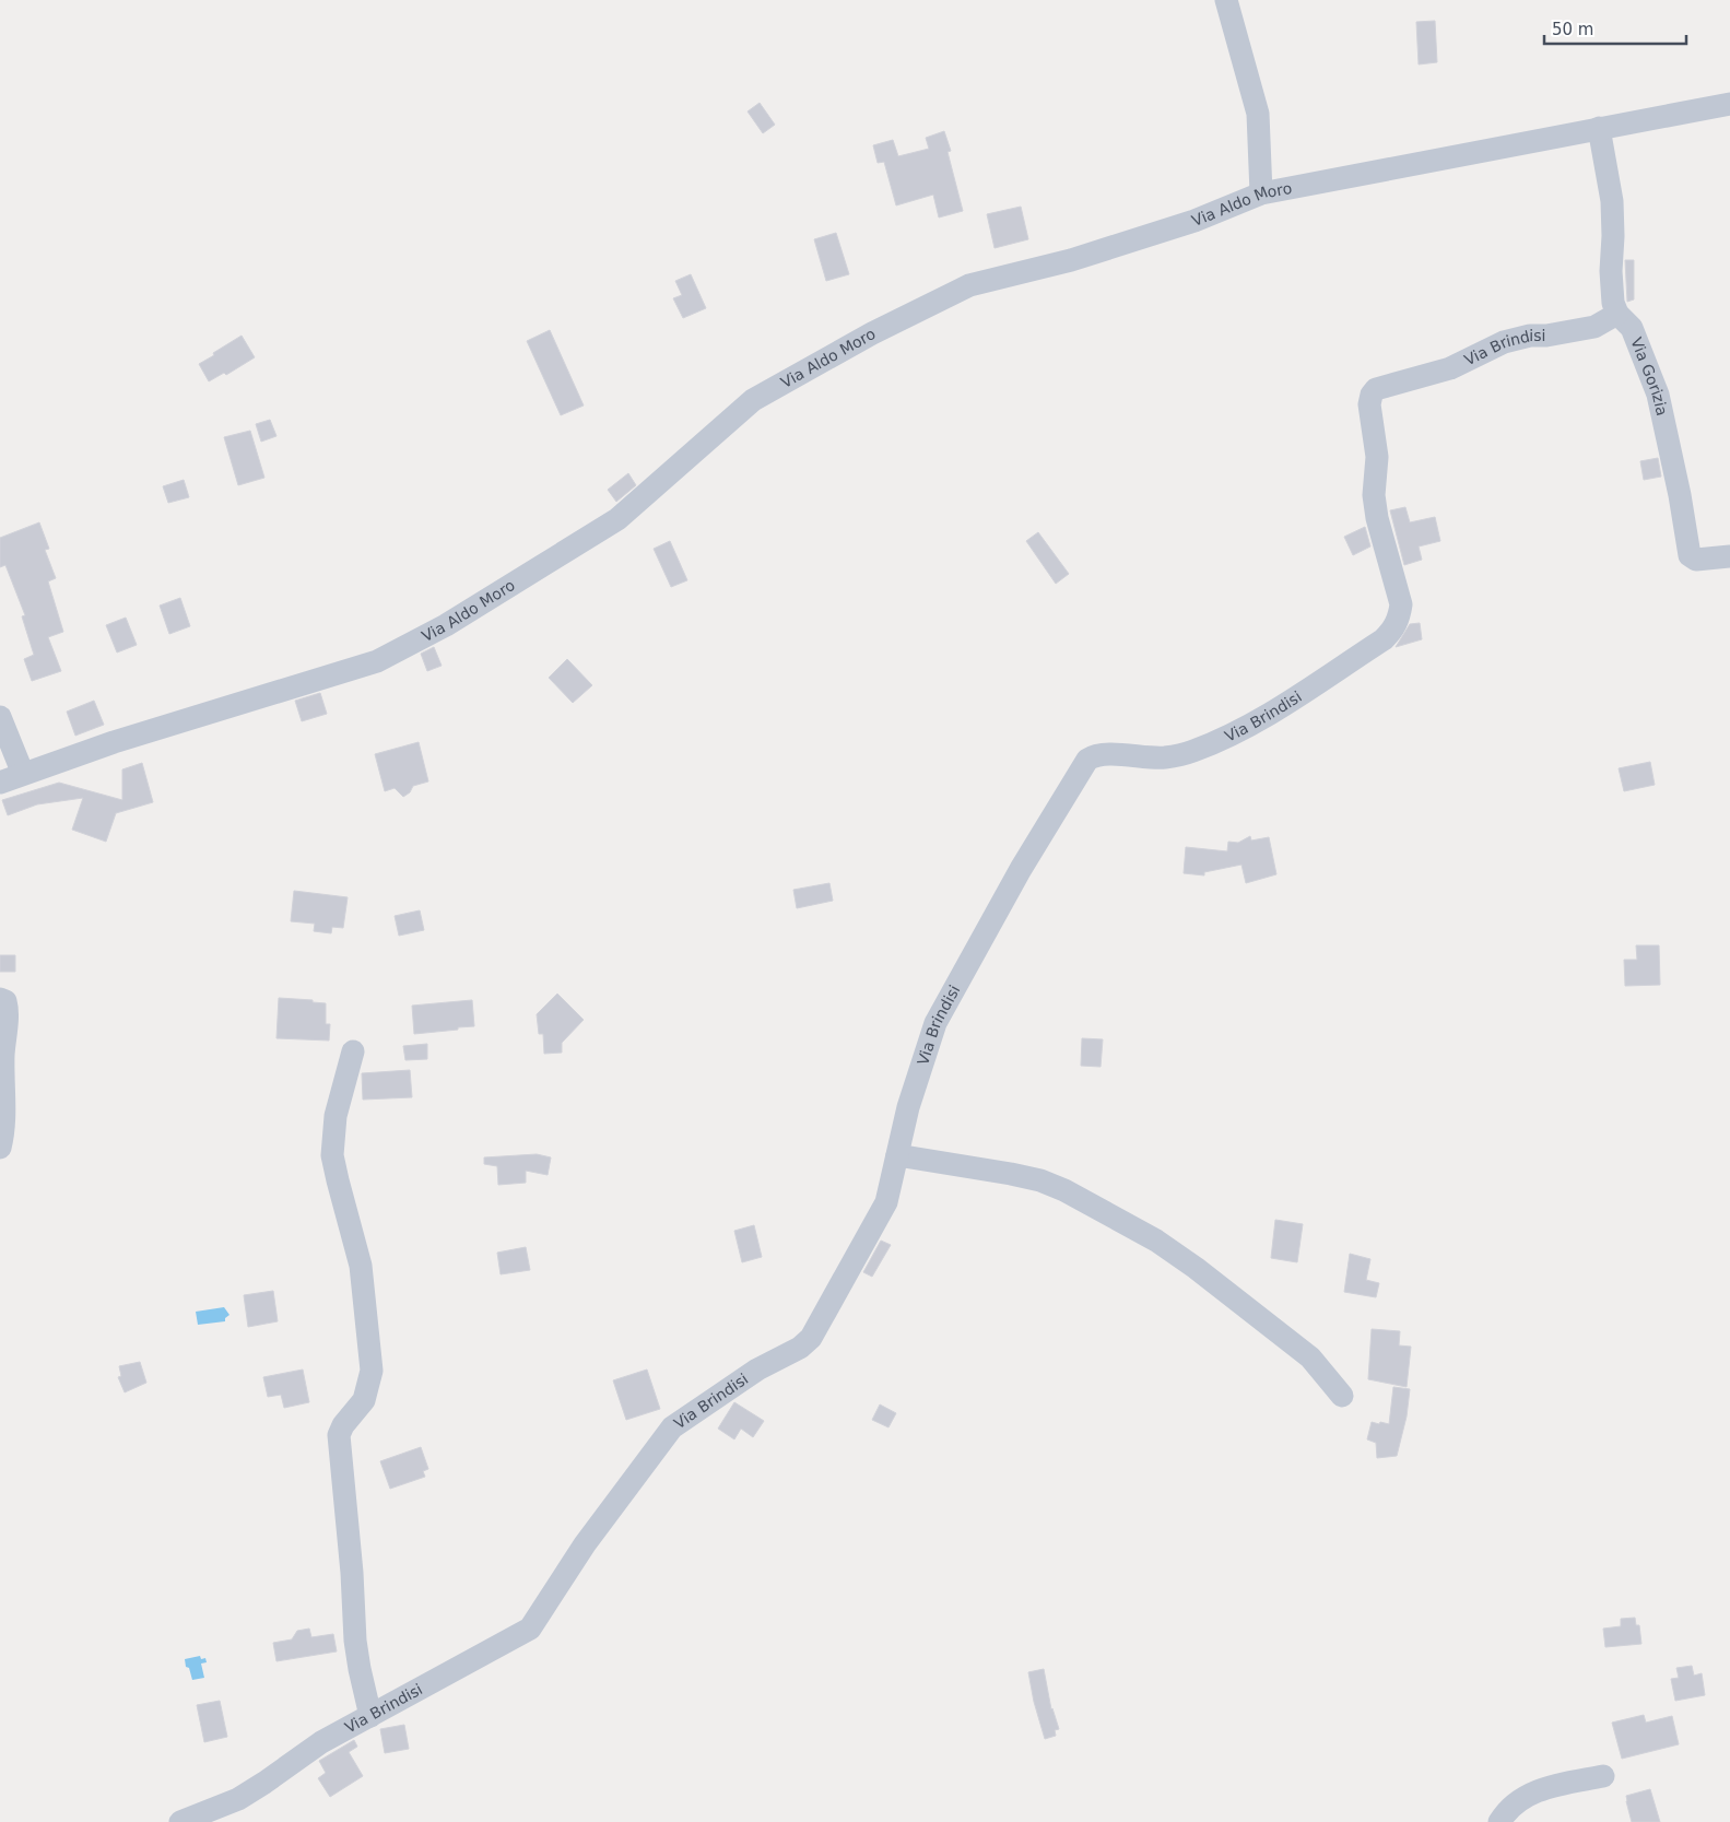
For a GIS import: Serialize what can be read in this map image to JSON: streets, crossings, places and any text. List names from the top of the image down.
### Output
{
  "streets": {
    "street": ["Via Aldo Moro", "Via Brindisi", "Via Gorizia"]
  },
  "crossings": [
    ["Via Aldo Moro", "Via Gorizia"],
    ["Via Brindisi", "Via Gorizia"]
  ],
  "scale_bar": "50 m"
}
